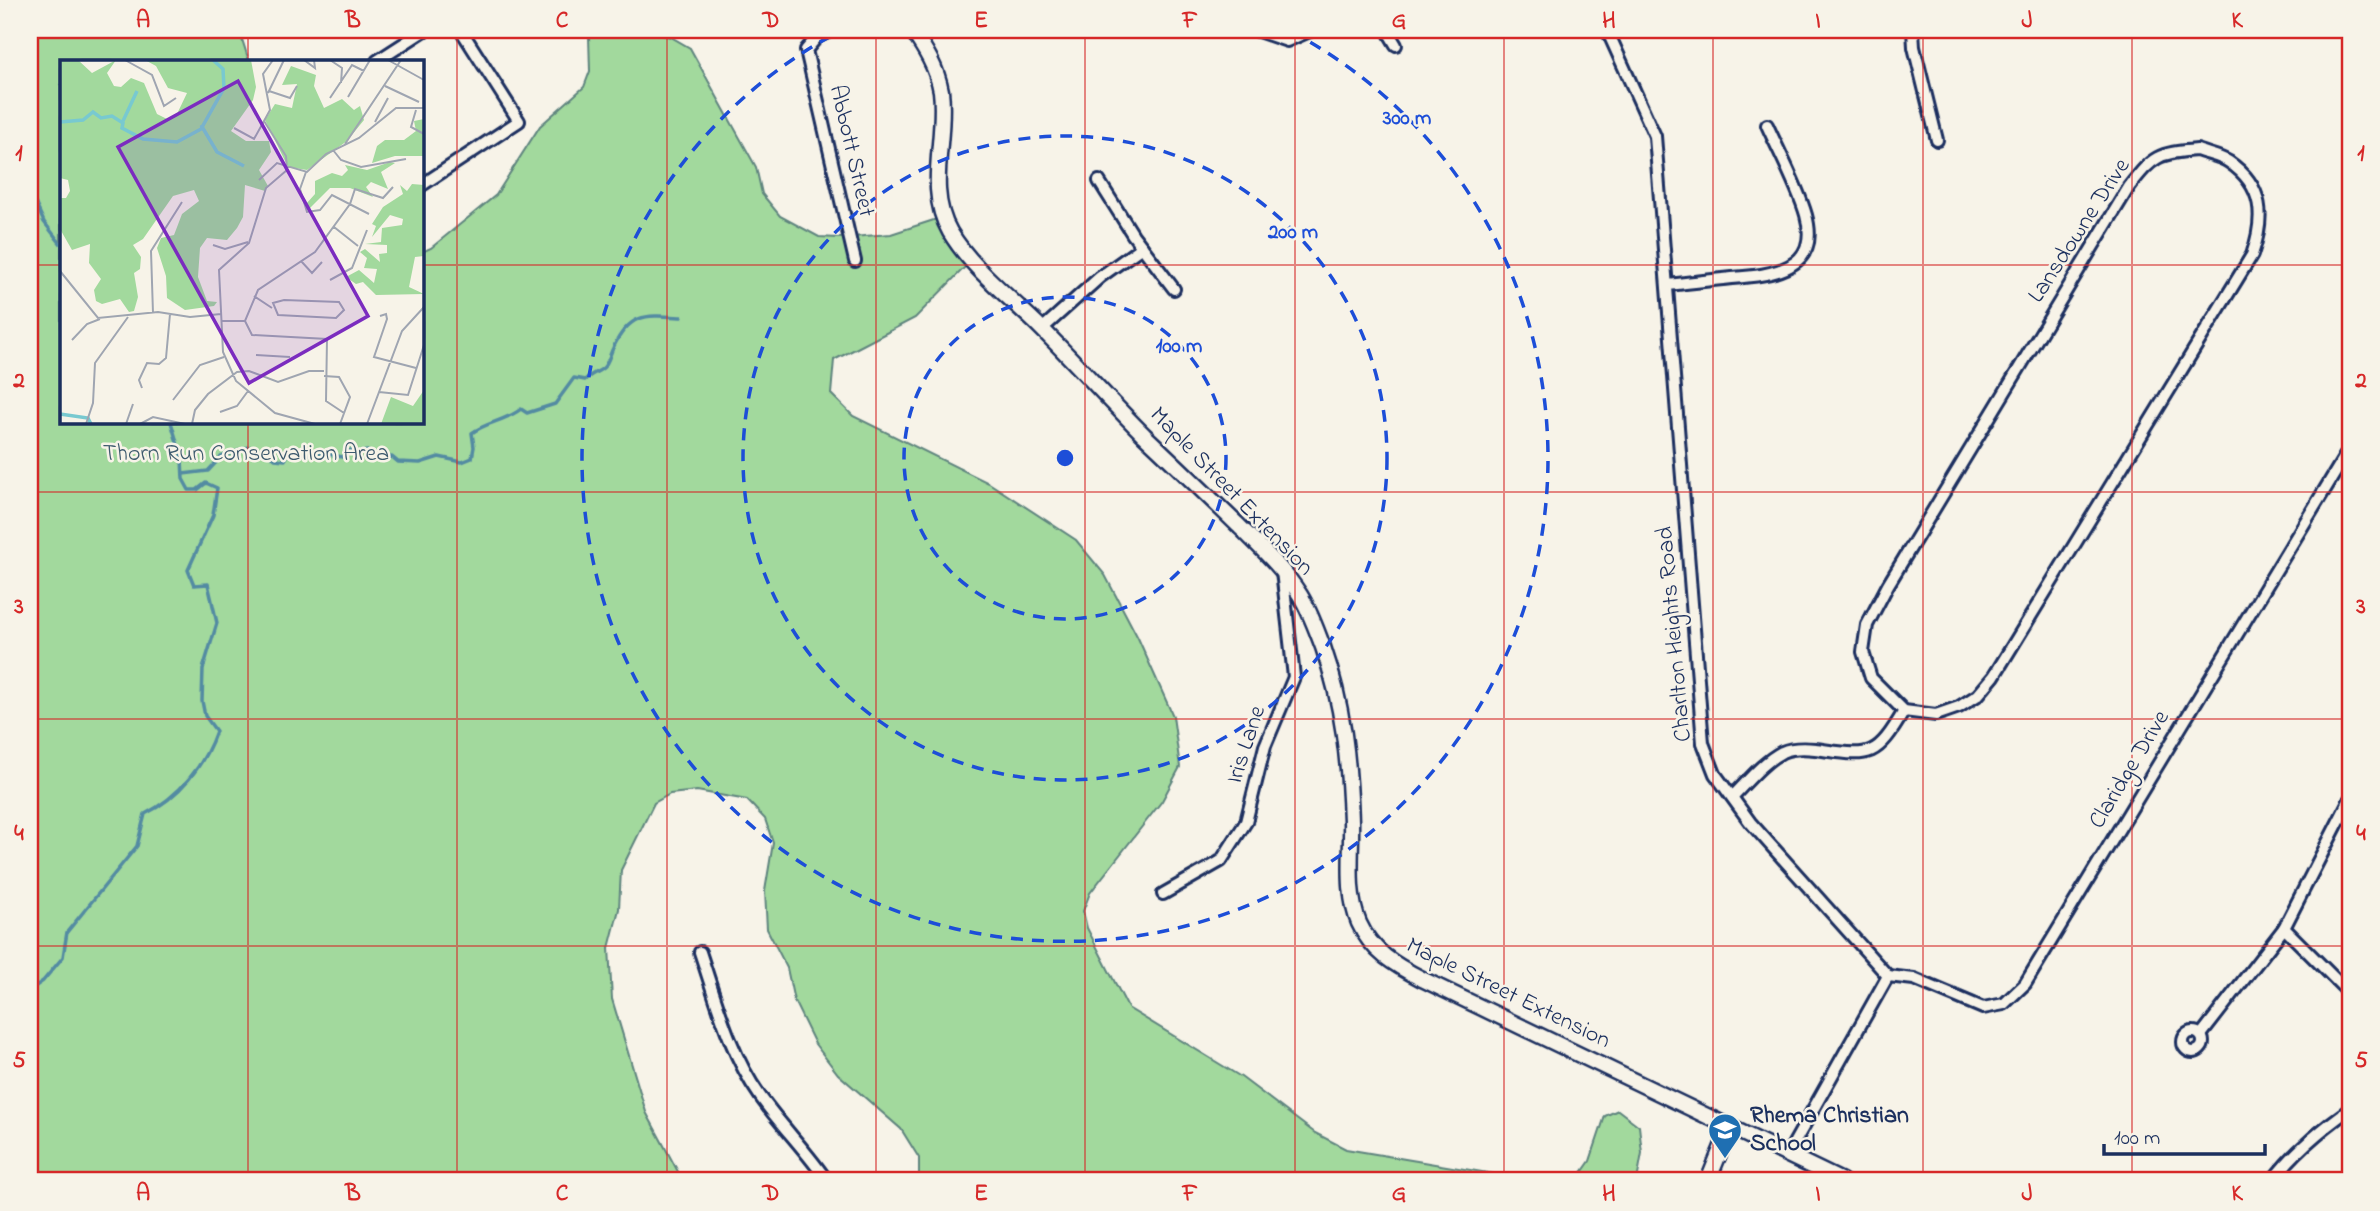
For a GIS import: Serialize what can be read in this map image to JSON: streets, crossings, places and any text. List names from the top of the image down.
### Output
{
  "streets": {
    "street": [
      "Abbott Street",
      "Lansdowne Drive",
      "Maple Street Extension",
      "Charlton Heights Road",
      "Iris Lane",
      "Claridge Drive"
    ]
  },
  "crossings": [
    ["Maple Street Extension", "Iris Lane"],
    ["Charlton Heights Road", "Claridge Drive"]
  ],
  "parks": ["Thorn Run Conservation Area"],
  "places": {
    "school or university": ["Rhema Christian School"]
  },
  "scale_bar": "100 m",
  "grid": {
    "columns": [
      "A",
      "B",
      "C",
      "D",
      "E",
      "F",
      "G",
      "H",
      "I",
      "J",
      "K"
    ],
    "rows": [
      "1",
      "2",
      "3",
      "4",
      "5"
    ]
  },
  "rings": ["300 m", "200 m", "100 m"]
}
